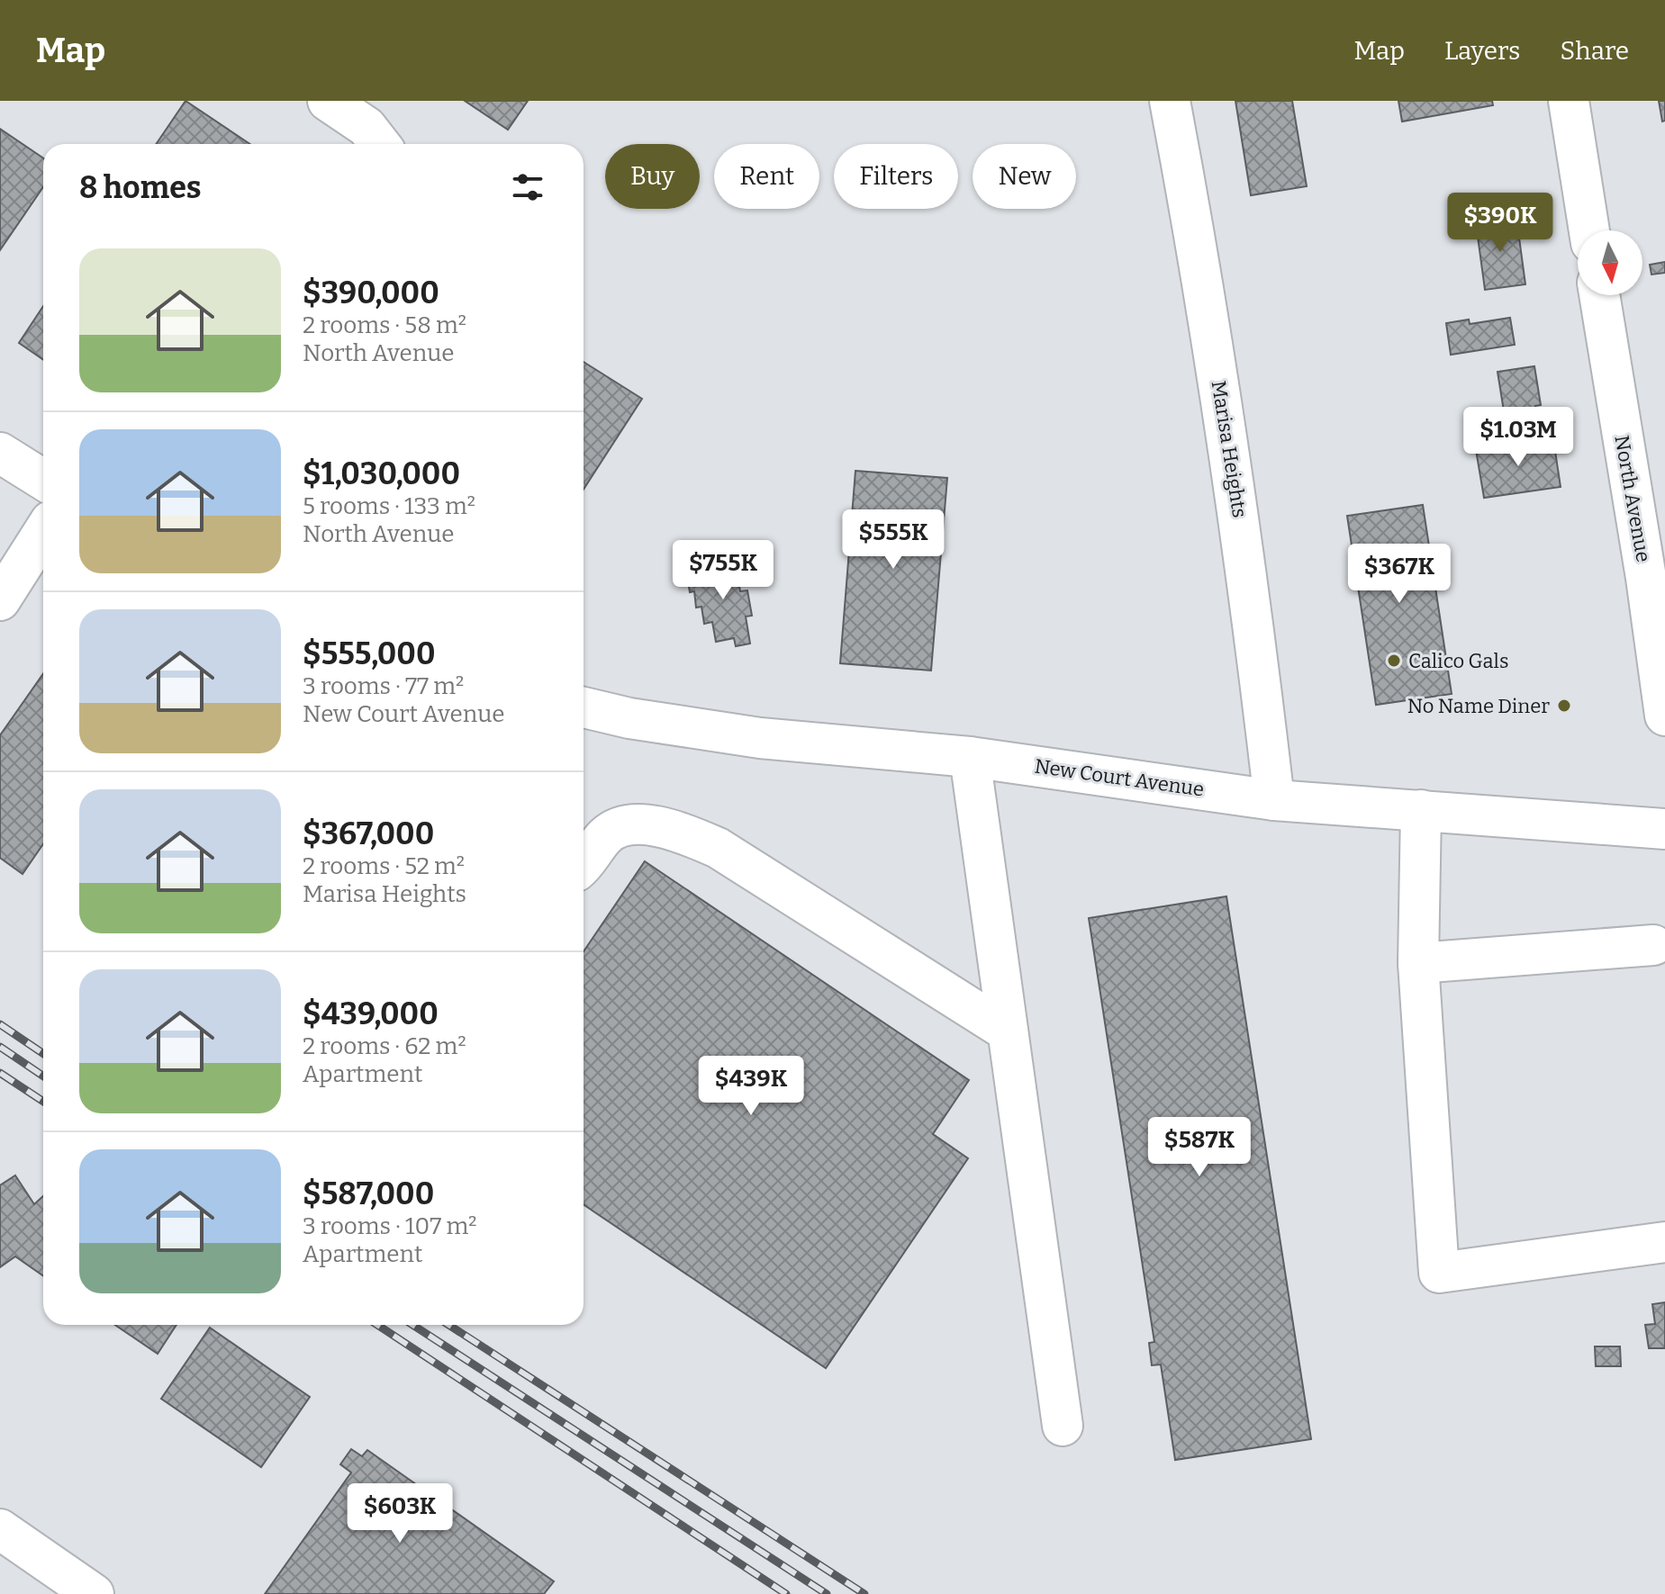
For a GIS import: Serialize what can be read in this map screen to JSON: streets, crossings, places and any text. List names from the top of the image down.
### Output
{
  "streets": {
    "street": ["Marisa Heights", "North Avenue", "New Court Avenue"]
  },
  "crossings": [
    ["Marisa Heights", "New Court Avenue"]
  ],
  "places": ["Calico Gals", "No Name Diner"],
  "north": "bottom",
  "page": {
    "header": "Map",
    "nav": ["Map", "Layers", "Share"],
    "chip": [
      "Buy",
      "Rent",
      "Filters",
      "New"
    ],
    "heading": "8 homes",
    "price": [
      "$390K",
      "$1.03M",
      "$555K",
      "$755K",
      "$367K",
      "$439K",
      "$587K",
      "$603K"
    ],
    "list": [
      {
        "name": "$390,000",
        "note": "2 rooms · 58 m² · North Avenue"
      },
      {
        "name": "$1,030,000",
        "note": "5 rooms · 133 m² · North Avenue"
      },
      {
        "name": "$555,000",
        "note": "3 rooms · 77 m² · New Court Avenue"
      },
      {
        "name": "$367,000",
        "note": "2 rooms · 52 m² · Marisa Heights"
      },
      {
        "name": "$439,000",
        "note": "2 rooms · 62 m² · Apartment"
      },
      {
        "name": "$587,000",
        "note": "3 rooms · 107 m² · Apartment"
      }
    ]
  }
}
